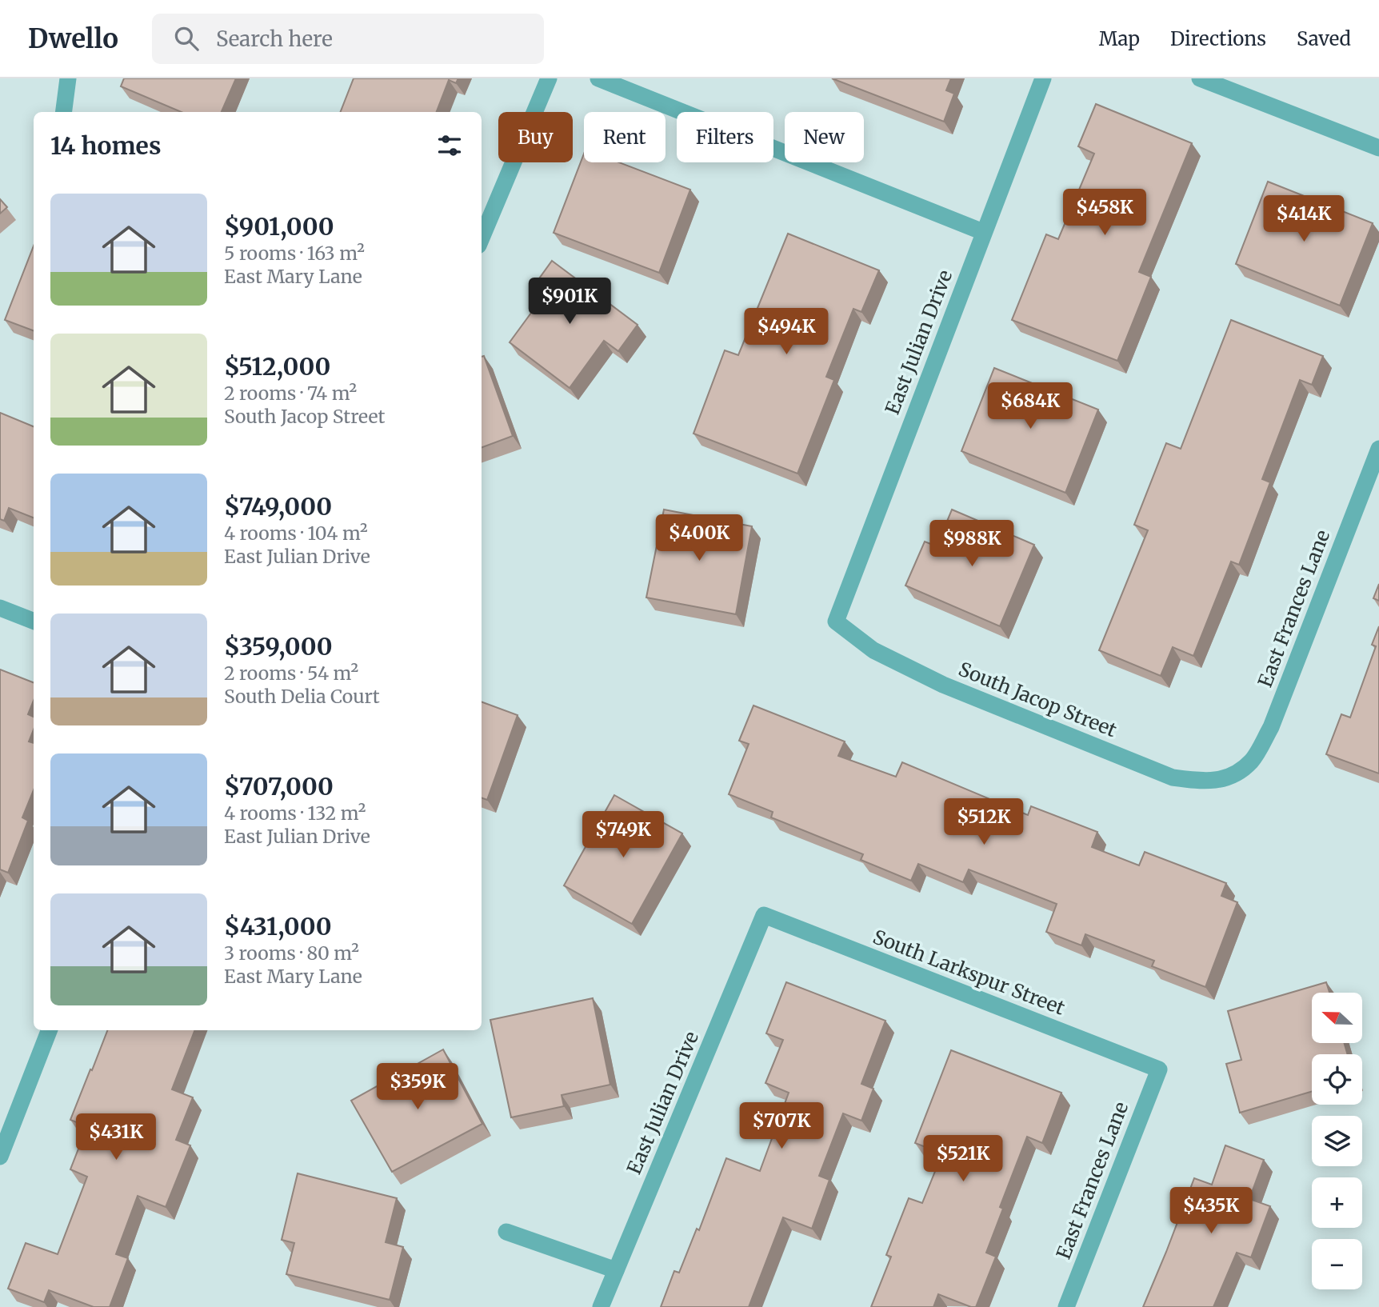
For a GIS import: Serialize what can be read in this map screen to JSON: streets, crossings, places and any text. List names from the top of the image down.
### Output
{
  "streets": {
    "street": [
      "East Julian Drive",
      "East Frances Lane",
      "South Jacop Street",
      "South Larkspur Street"
    ]
  },
  "crossings": [
    ["East Julian Drive", "South Jacop Street"],
    ["East Julian Drive", "South Larkspur Street"],
    ["East Frances Lane", "South Jacop Street"],
    ["East Frances Lane", "South Larkspur Street"]
  ],
  "north": "left",
  "page": {
    "header": "Dwello",
    "search": "Search here",
    "nav": ["Map", "Directions", "Saved"],
    "chip": [
      "Buy",
      "Rent",
      "Filters",
      "New"
    ],
    "heading": "14 homes",
    "list": [
      {
        "name": "$901,000",
        "note": "5 rooms · 163 m² · East Mary Lane"
      },
      {
        "name": "$512,000",
        "note": "2 rooms · 74 m² · South Jacop Street"
      },
      {
        "name": "$749,000",
        "note": "4 rooms · 104 m² · East Julian Drive"
      },
      {
        "name": "$359,000",
        "note": "2 rooms · 54 m² · South Delia Court"
      },
      {
        "name": "$707,000",
        "note": "4 rooms · 132 m² · East Julian Drive"
      },
      {
        "name": "$431,000",
        "note": "3 rooms · 80 m² · East Mary Lane"
      }
    ],
    "price": [
      "$458K",
      "$414K",
      "$901K",
      "$494K",
      "$684K",
      "$400K",
      "$988K",
      "$512K",
      "$749K",
      "$359K",
      "$707K",
      "$431K",
      "$521K",
      "$435K"
    ],
    "map_buttons": ["+", "−"]
  }
}
